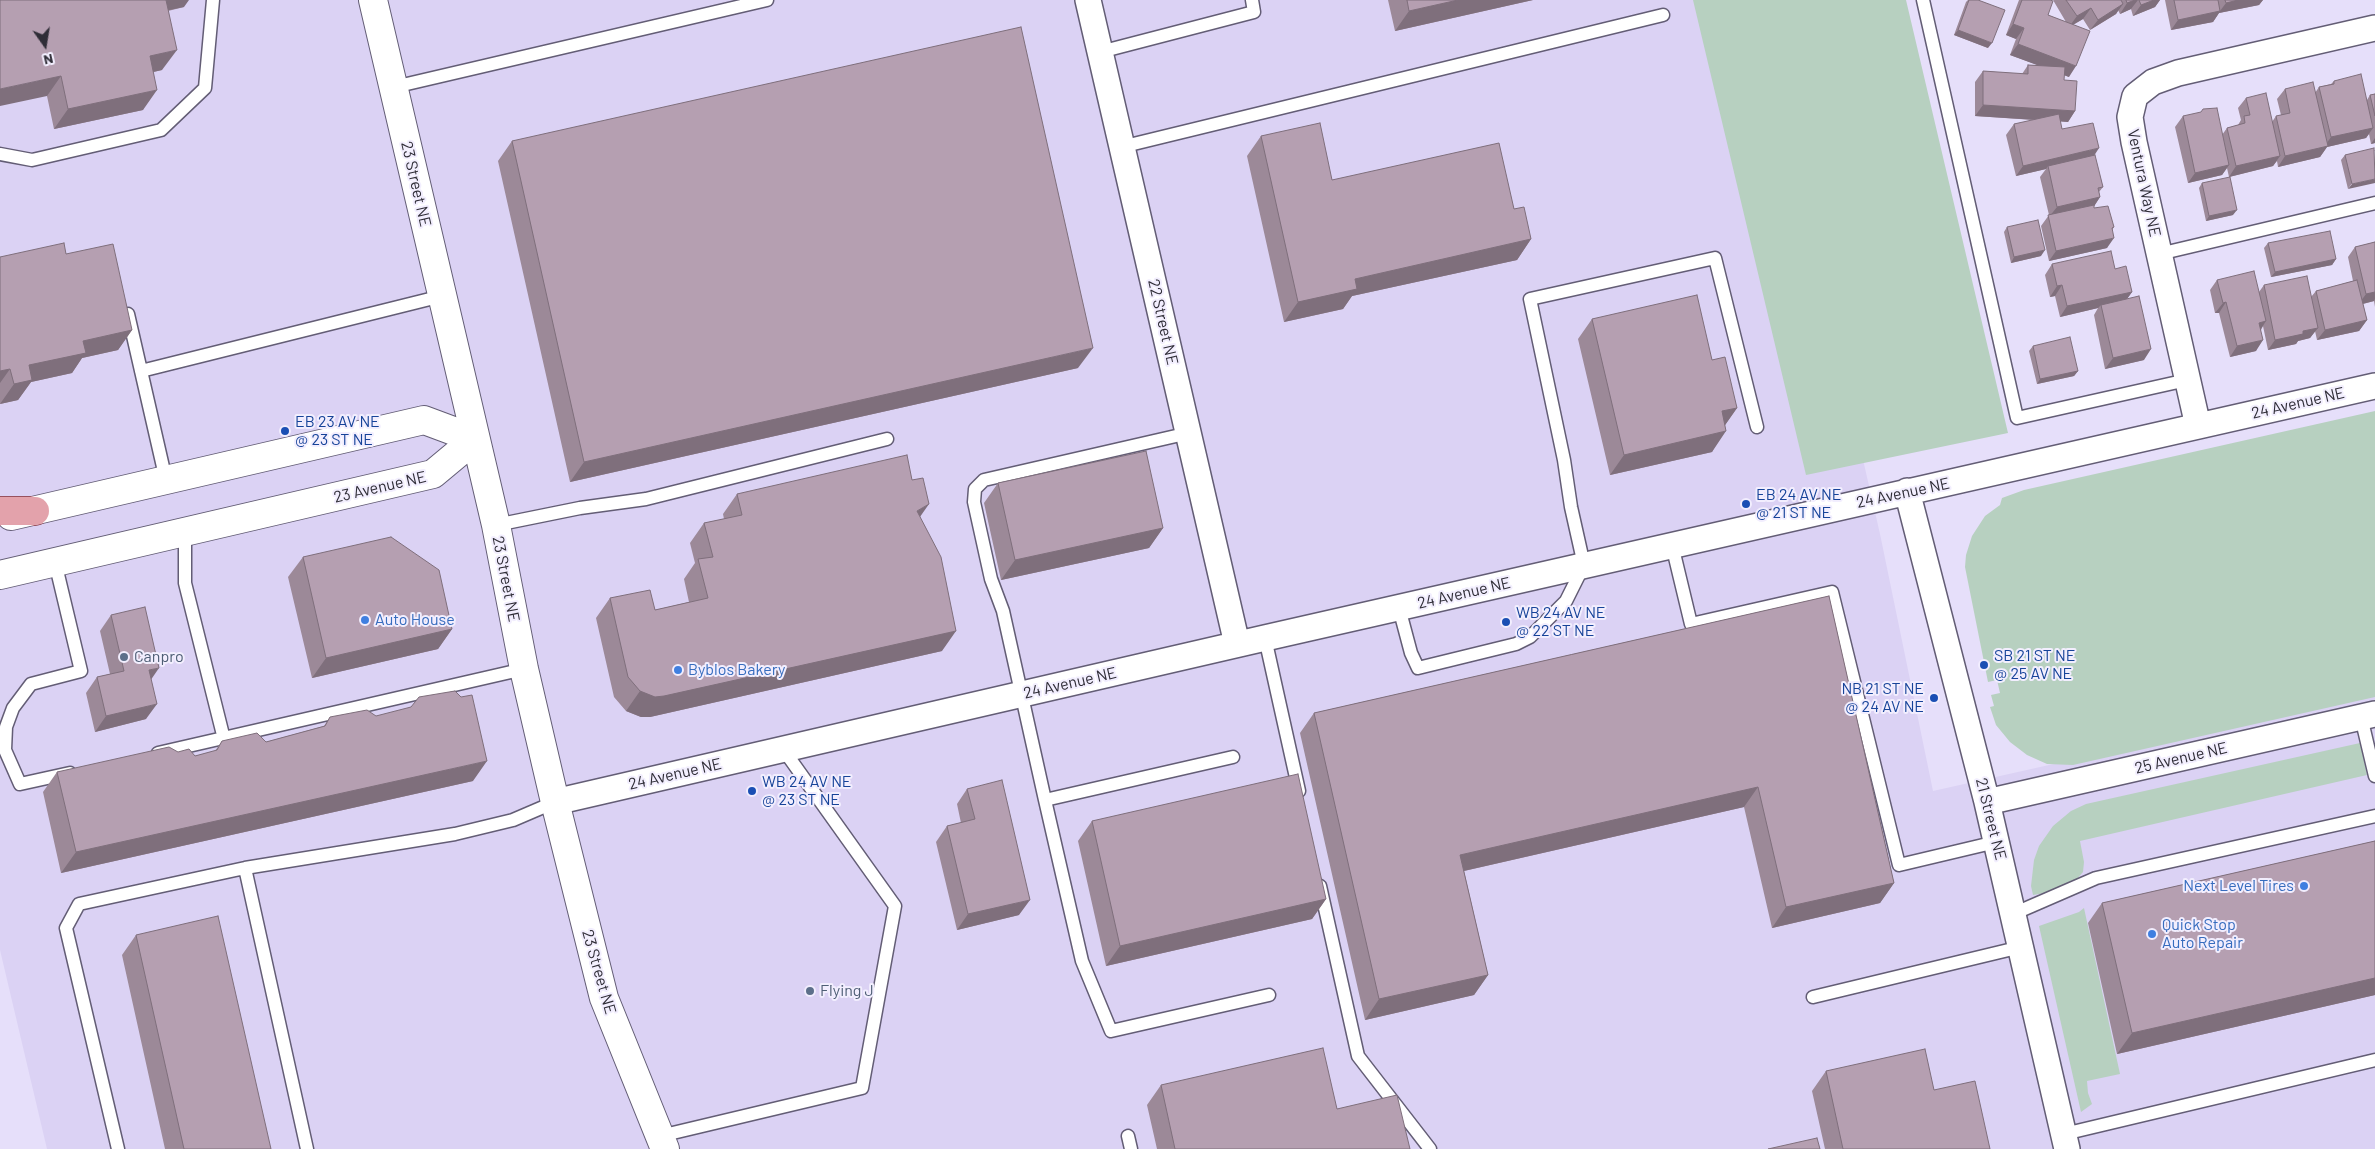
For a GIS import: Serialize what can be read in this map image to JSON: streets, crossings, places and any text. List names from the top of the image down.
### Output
{
  "streets": {
    "street": [
      "Ventura Way NE",
      "23 Street NE",
      "22 Street NE",
      "24 Avenue NE",
      "23 Avenue NE",
      "25 Avenue NE",
      "21 Street NE"
    ]
  },
  "crossings": [
    ["Ventura Way NE", "24 Avenue NE"],
    ["23 Street NE", "24 Avenue NE"],
    ["23 Street NE", "23 Avenue NE"],
    ["22 Street NE", "24 Avenue NE"],
    ["24 Avenue NE", "21 Street NE"],
    ["25 Avenue NE", "21 Street NE"]
  ],
  "places": [
    "EB 23 AV NE @ 23 ST NE",
    "EB 24 AV NE @ 21 ST NE",
    "Auto House",
    "WB 24 AV NE @ 22 ST NE",
    "Canpro",
    "SB 21 ST NE @ 25 AV NE",
    "Byblos Bakery",
    "NB 21 ST NE @ 24 AV NE",
    "WB 24 AV NE @ 23 ST NE",
    "Next Level Tires",
    "Quick Stop Auto Repair",
    "Flying J"
  ],
  "north": "bottom"
}
